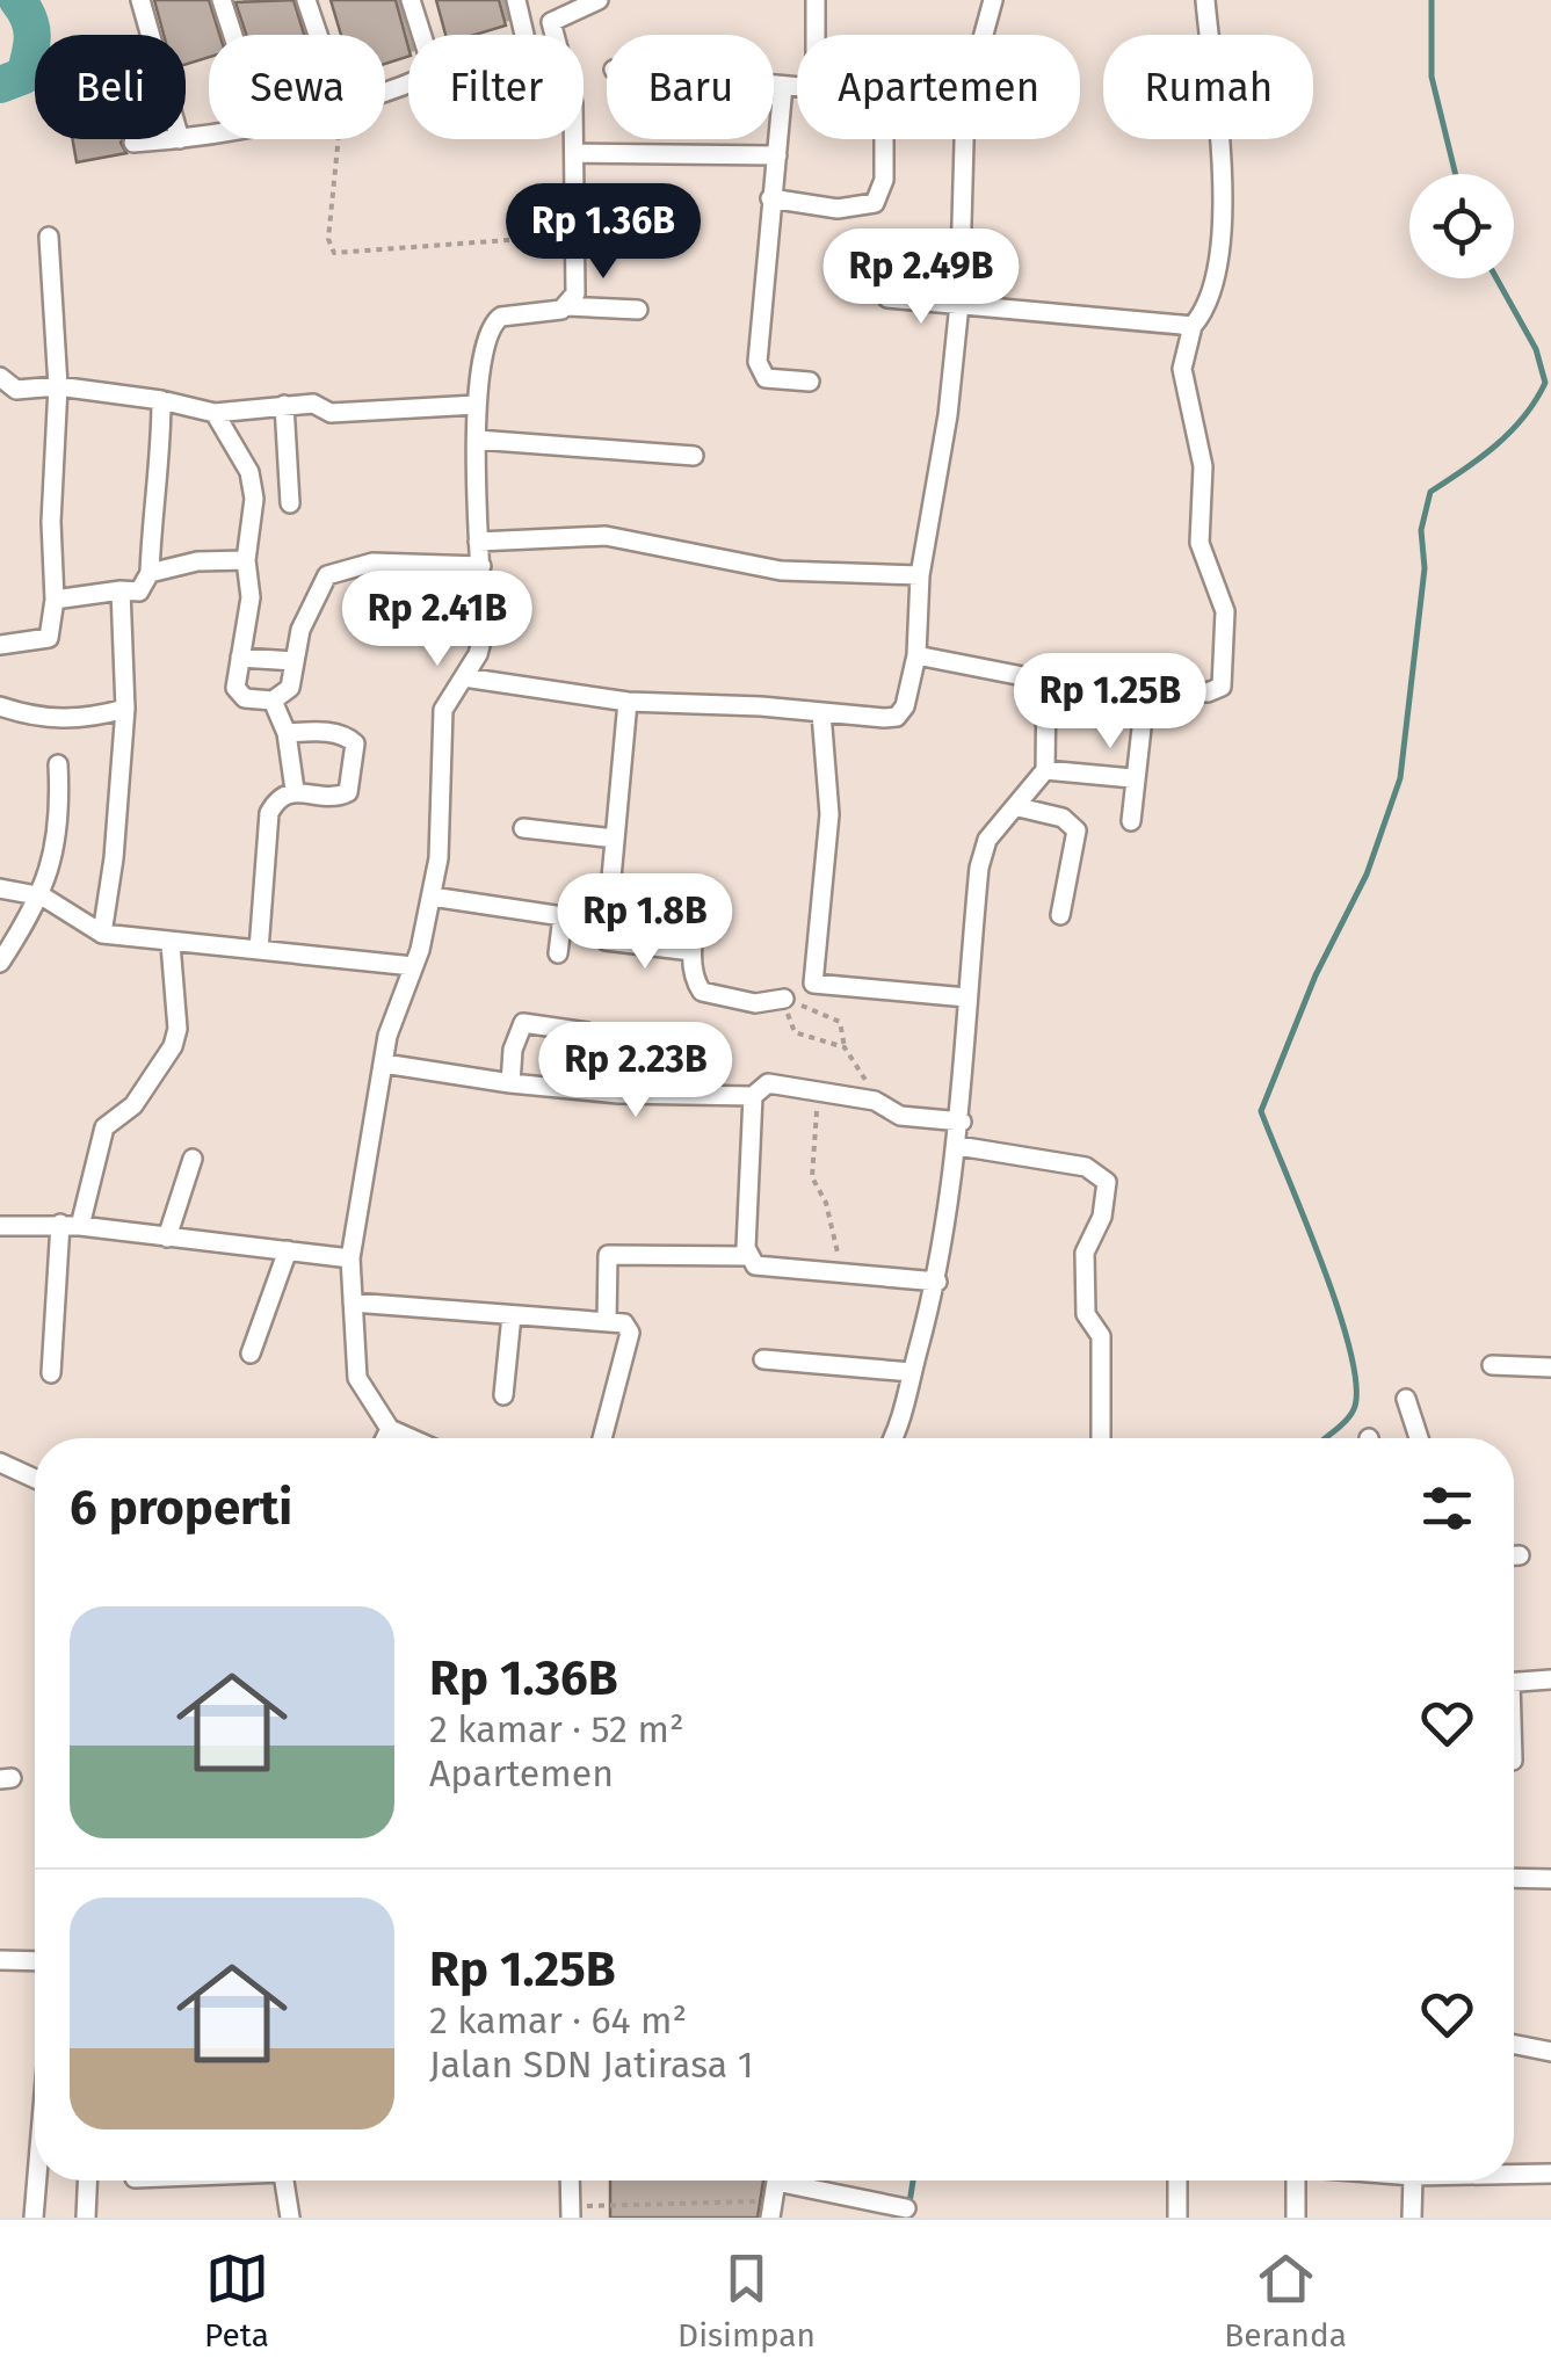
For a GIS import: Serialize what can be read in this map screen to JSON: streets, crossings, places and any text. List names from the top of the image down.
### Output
{
  "page": {
    "chip": [
      "Beli",
      "Sewa",
      "Filter",
      "Baru",
      "Apartemen",
      "Rumah"
    ],
    "price": [
      "Rp 1.36B",
      "Rp 2.49B",
      "Rp 2.41B",
      "Rp 1.25B",
      "Rp 1.8B",
      "Rp 2.23B"
    ],
    "heading": "6 properti",
    "list": [
      {
        "name": "Rp 1.36B",
        "note": "2 kamar · 52 m² · Apartemen"
      },
      {
        "name": "Rp 1.25B",
        "note": "2 kamar · 64 m² · Jalan SDN Jatirasa 1"
      }
    ],
    "tabs": ["Peta", "Disimpan", "Beranda"]
  }
}
